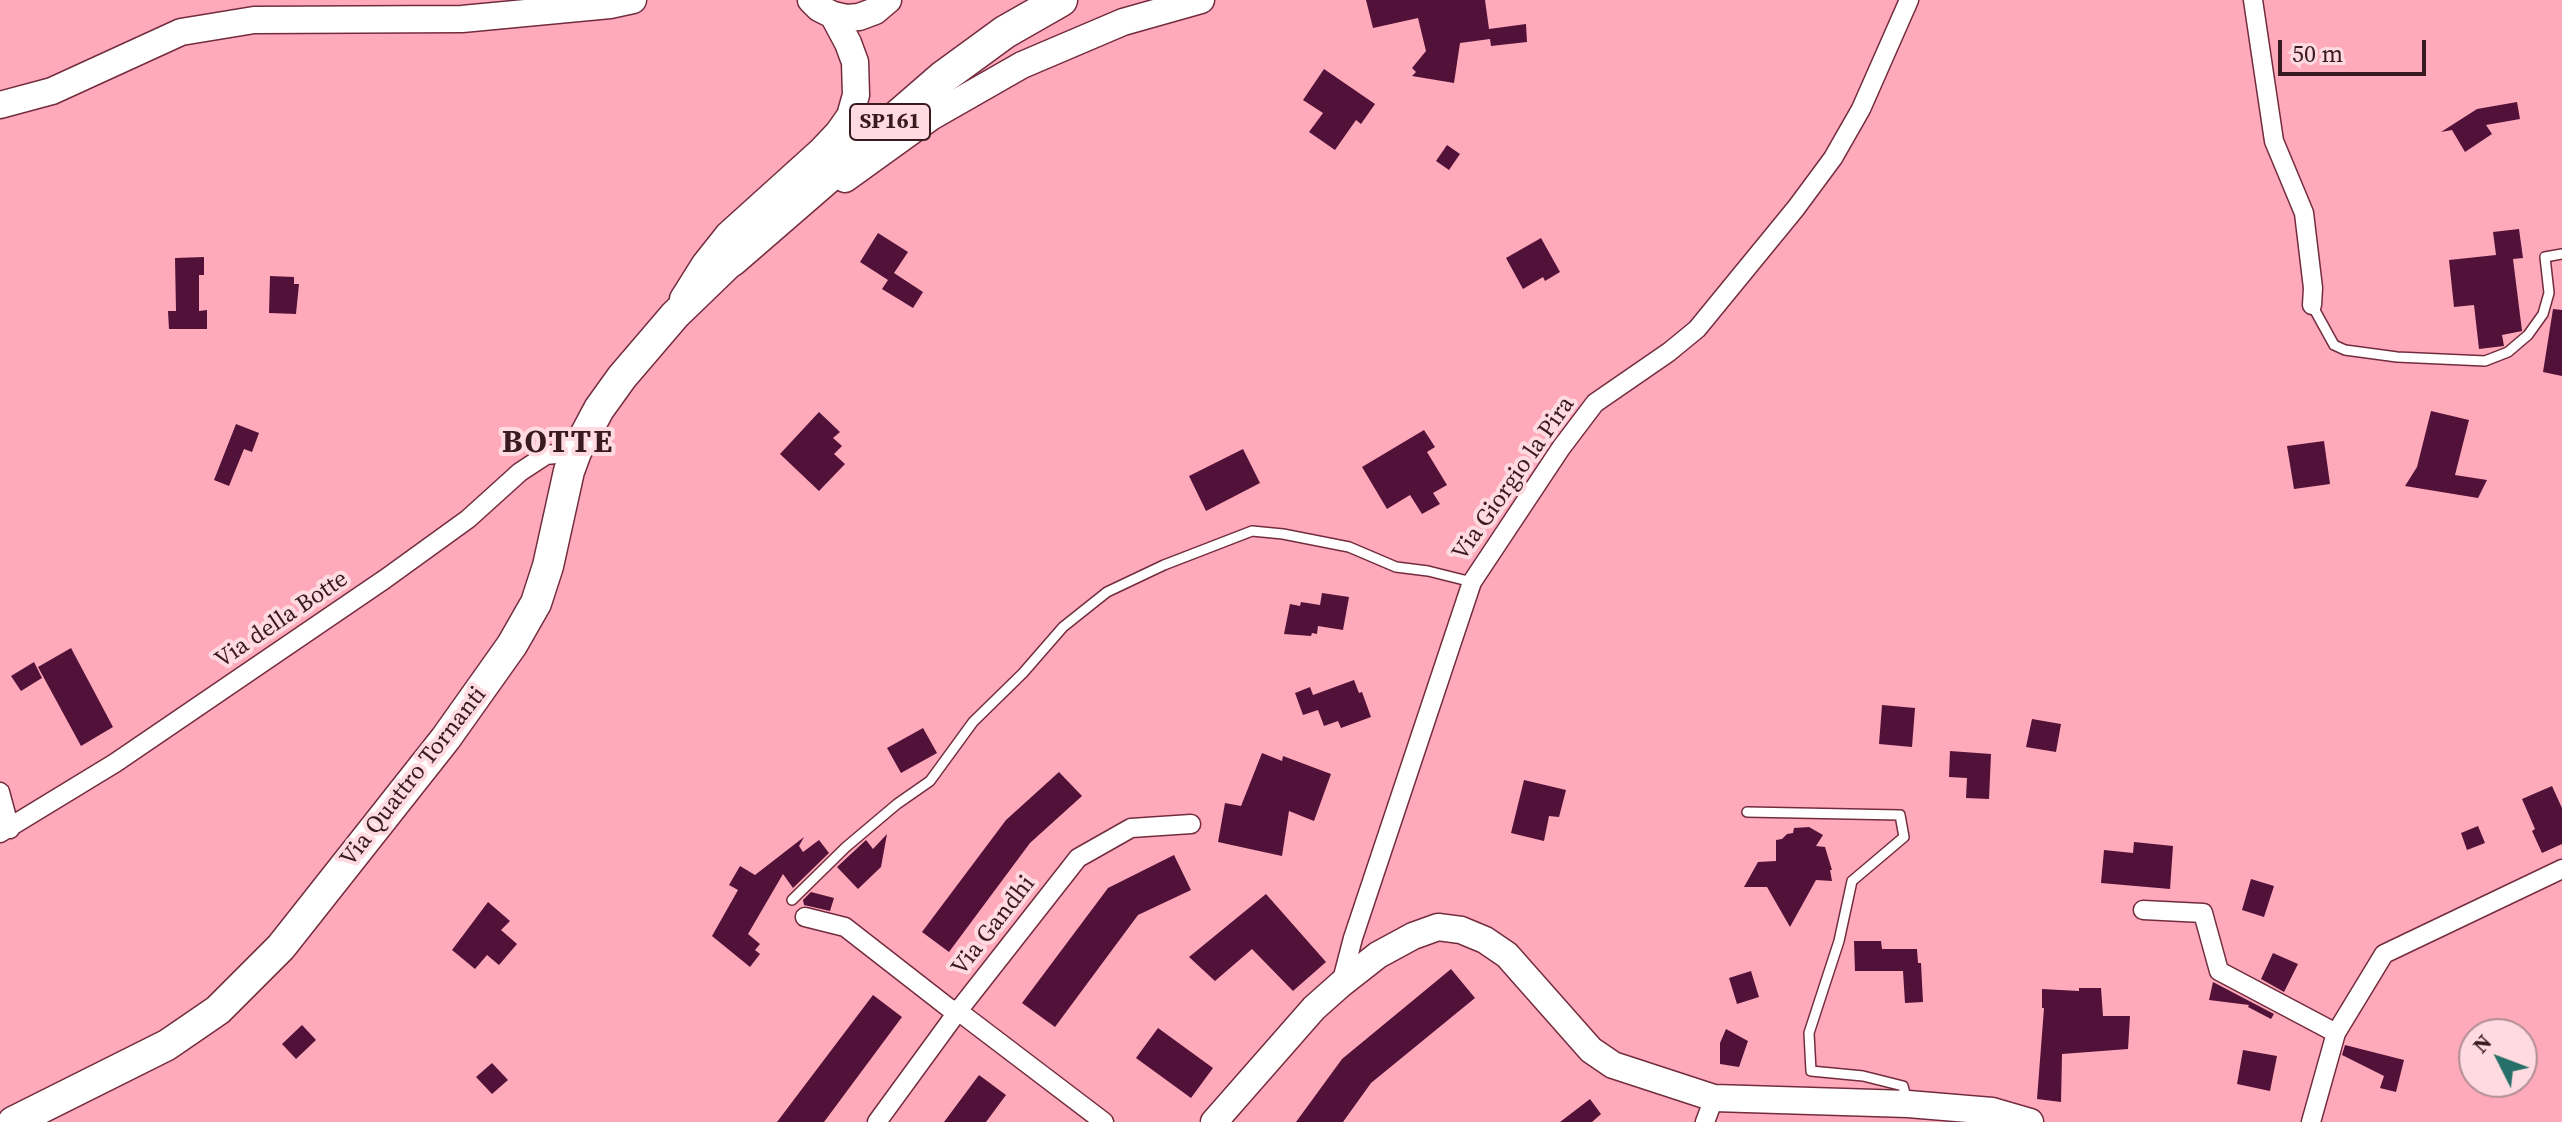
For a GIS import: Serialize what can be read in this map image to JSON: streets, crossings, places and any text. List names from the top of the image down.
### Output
{
  "streets": {
    "highway": ["SP161"],
    "main road": ["Via Quattro Tornanti"],
    "street": ["Via Giorgio la Pira", "Via della Botte", "Via Gandhi"]
  },
  "crossings": [
    ["SP161", "Via Quattro Tornanti"],
    ["Via della Botte", "Via Quattro Tornanti"]
  ],
  "districts": ["BOTTE"],
  "scale_bar": "50 m",
  "north": "top left"
}
